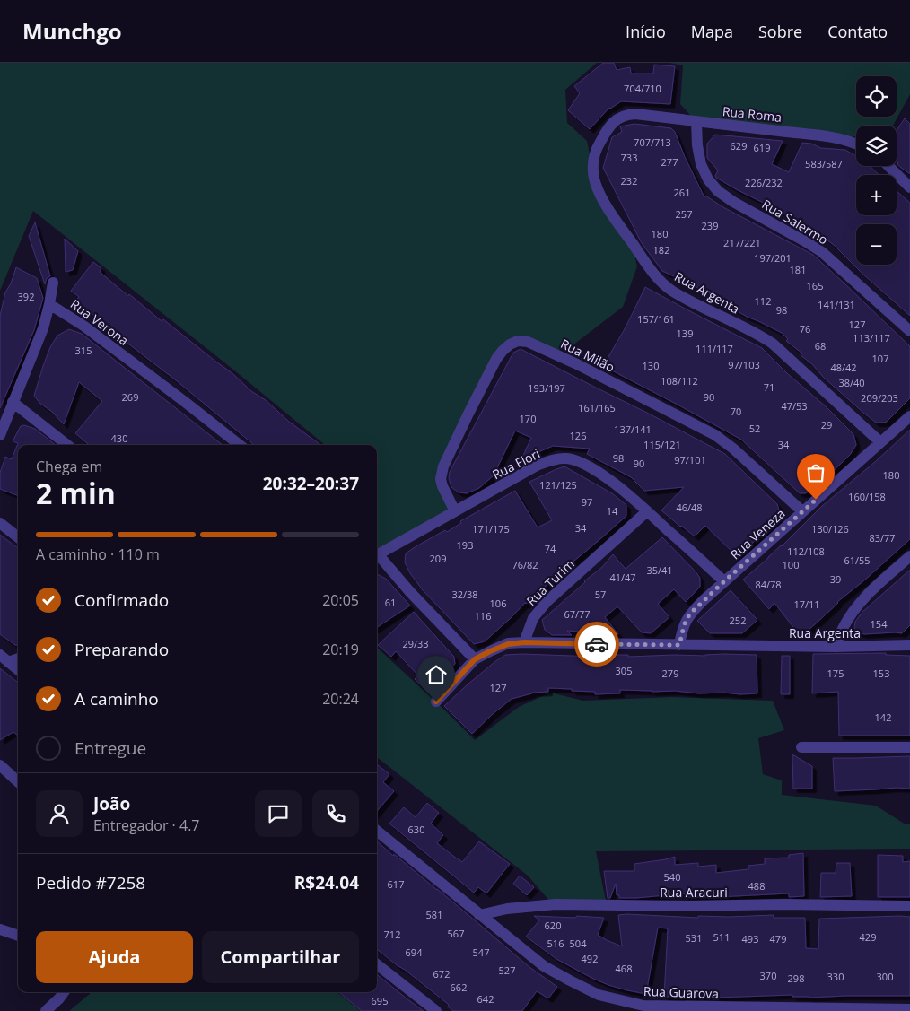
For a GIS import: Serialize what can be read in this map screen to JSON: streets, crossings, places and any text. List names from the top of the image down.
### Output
{
  "streets": {
    "street": [
      "Rua Roma",
      "Rua Salermo",
      "Rua Argenta",
      "Rua Verona",
      "Rua Milão",
      "Rua Fiori",
      "Rua Veneza",
      "Rua Turim",
      "Rua Aracuri",
      "Rua Guarova"
    ]
  },
  "crossings": [
    ["Rua Roma", "Rua Salermo"],
    ["Rua Roma", "Rua Argenta"],
    ["Rua Argenta", "Rua Veneza"],
    ["Rua Argenta", "Rua Turim"],
    ["Rua Milão", "Rua Fiori"],
    ["Rua Milão", "Rua Veneza"],
    ["Rua Fiori", "Rua Veneza"],
    ["Rua Fiori", "Rua Turim"],
    ["Rua Aracuri", "Rua Guarova"]
  ],
  "house_numbers": [
    "704/710",
    "707/713",
    "629",
    "619",
    "733",
    "277",
    "583/587",
    "232",
    "226/232",
    "261",
    "257",
    "239",
    "180",
    "217/221",
    "182",
    "197/201",
    "181",
    "165",
    "392",
    "112",
    "141/131",
    "98",
    "157/161",
    "127",
    "76",
    "139",
    "113/117",
    "68",
    "111/117",
    "315",
    "107",
    "97/103",
    "130",
    "48/42",
    "108/112",
    "38/40",
    "71",
    "193/197",
    "269",
    "90",
    "209/203",
    "47/53",
    "161/165",
    "70",
    "170",
    "29",
    "52",
    "137/141",
    "126",
    "430",
    "115/121",
    "34",
    "98",
    "97/101",
    "90",
    "180",
    "121/125",
    "160/158",
    "97",
    "46/48",
    "14",
    "34",
    "171/175",
    "130/126",
    "83/77",
    "193",
    "74",
    "112/108",
    "209",
    "61/55",
    "76/82",
    "100",
    "35/41",
    "41/47",
    "39",
    "84/78",
    "32/38",
    "57",
    "61",
    "106",
    "17/11",
    "67/77",
    "116",
    "252",
    "154",
    "29/33",
    "305",
    "279",
    "175",
    "153",
    "127",
    "142",
    "630",
    "540",
    "617",
    "488",
    "581",
    "620",
    "567",
    "712",
    "511",
    "429",
    "531",
    "493",
    "479",
    "516",
    "504",
    "694",
    "547",
    "492",
    "468",
    "527",
    "672",
    "370",
    "330",
    "300",
    "298",
    "662",
    "642",
    "695"
  ],
  "page": {
    "header": "Munchgo",
    "nav": [
      "Início",
      "Mapa",
      "Sobre",
      "Contato"
    ],
    "map_buttons": ["+", "−"],
    "heading": ["2 min", "Chega em", "20:32–20:37"],
    "panel": [
      "João",
      "Entregador · 4.7",
      "Pedido #7258",
      "R$24.04"
    ],
    "bar": "A caminho · 110 m",
    "list": [
      ["Confirmado", "20:05"],
      ["Preparando", "20:19"],
      ["A caminho", "20:24"],
      "Entregue"
    ],
    "buttons": ["Ajuda", "Compartilhar"]
  }
}
